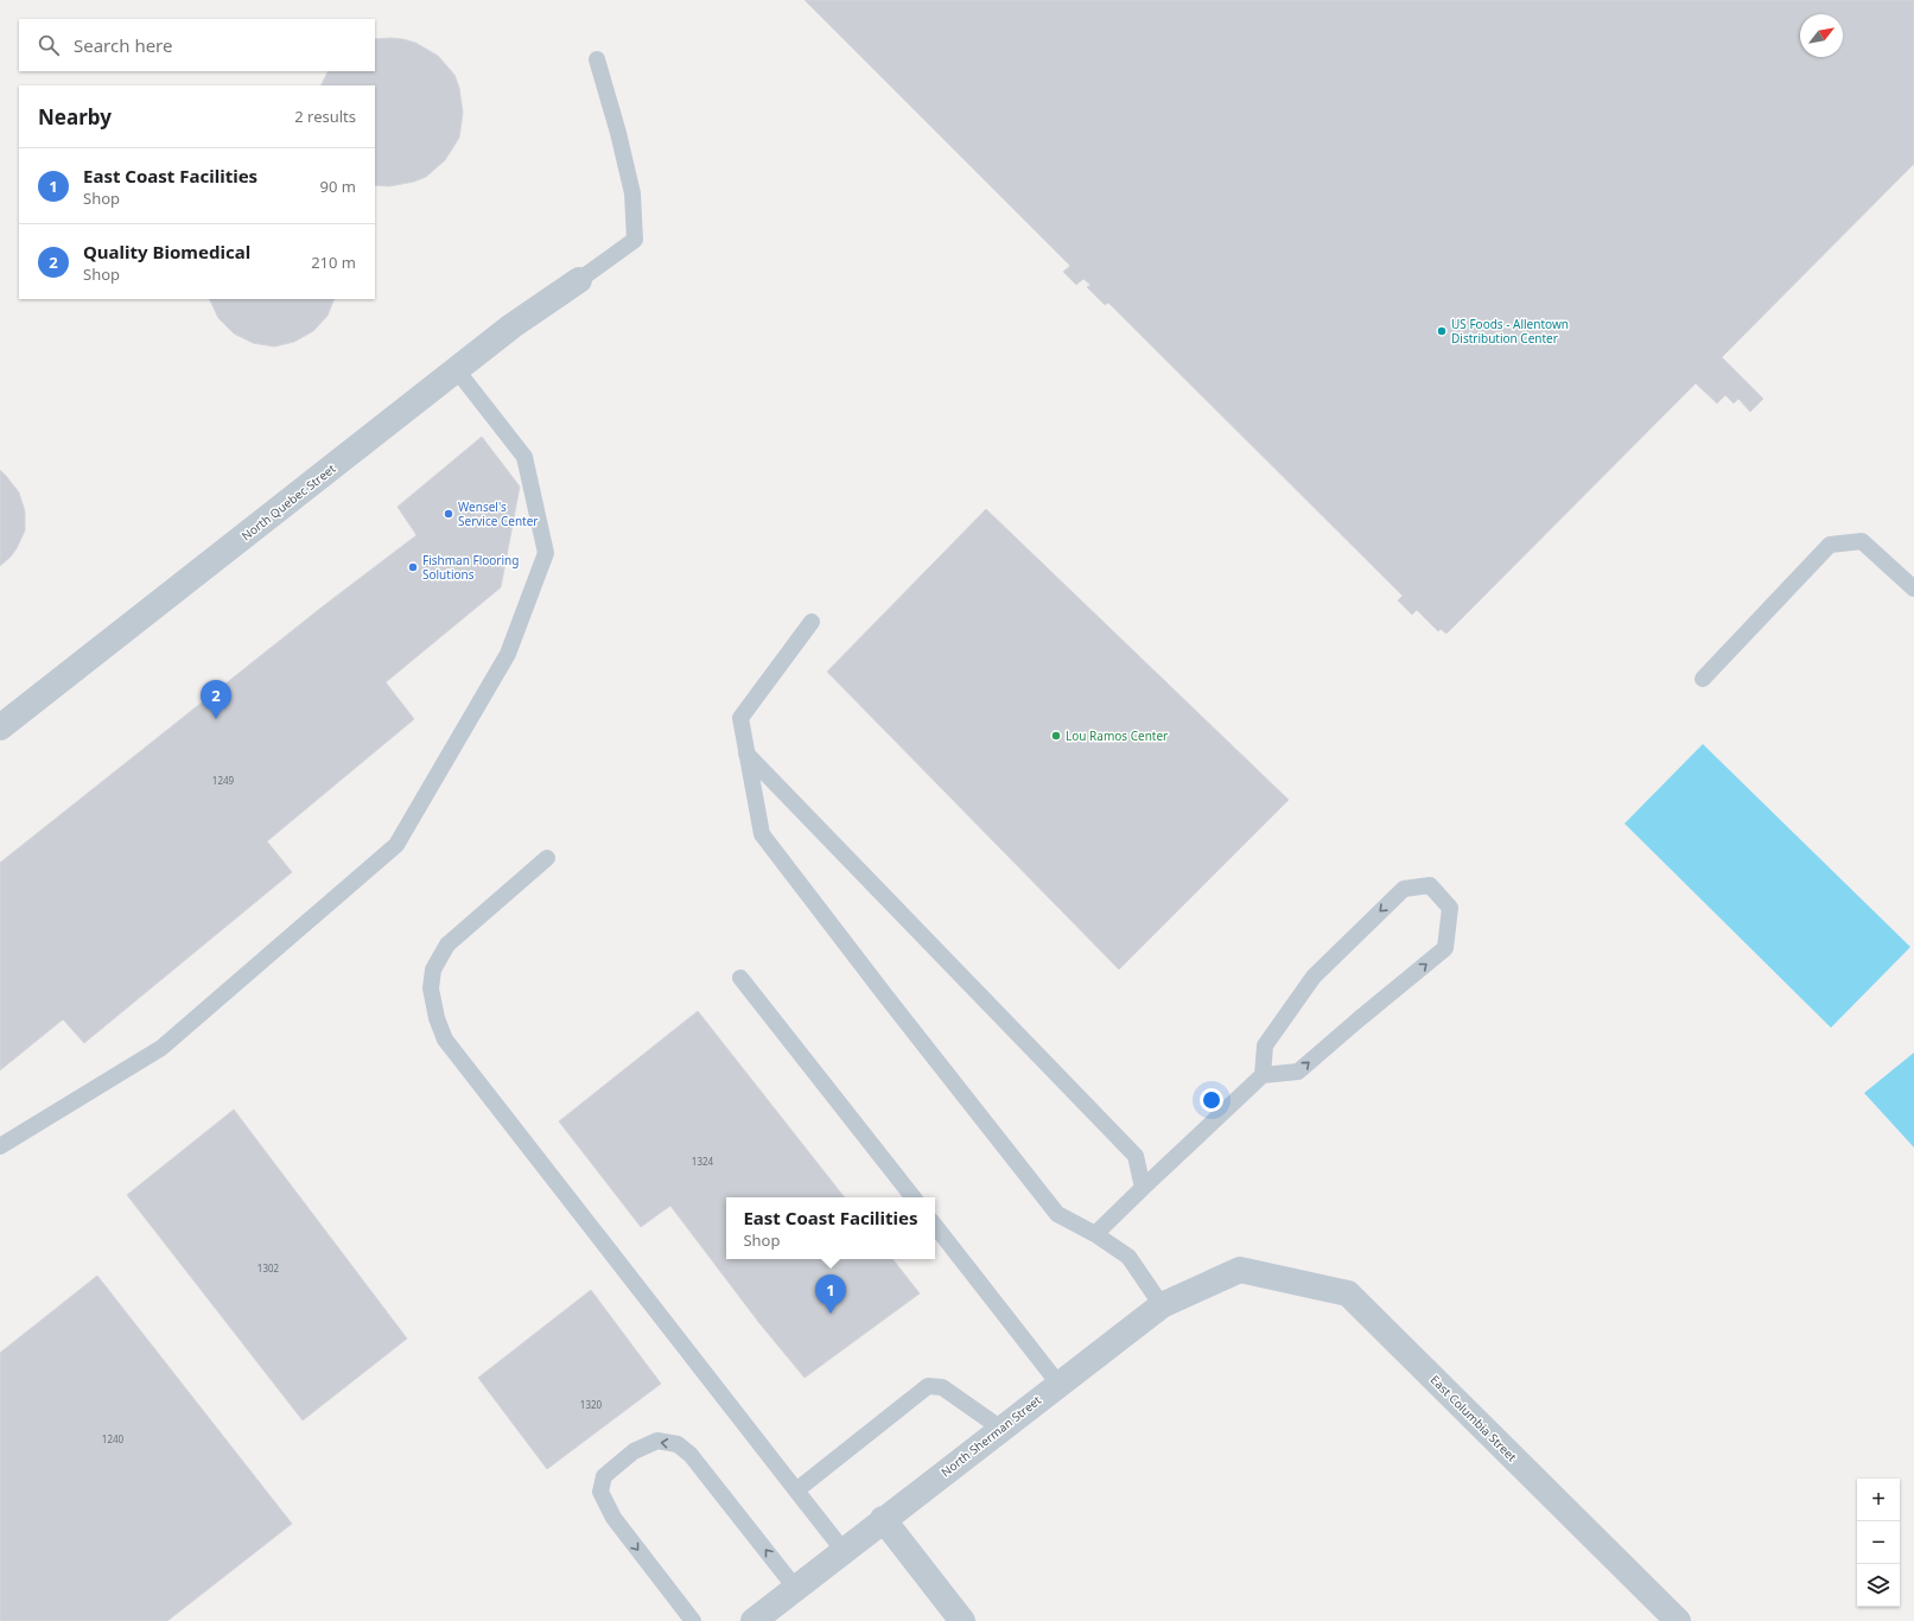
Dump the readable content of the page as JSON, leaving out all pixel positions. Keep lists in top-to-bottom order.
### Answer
{
  "streets": {
    "street": ["North Quebec Street", "East Columbia Street", "North Sherman Street"]
  },
  "crossings": [
    ["East Columbia Street", "North Sherman Street"]
  ],
  "places": [
    "US Foods - Allentown Distribution Center",
    "Wensel's Service Center",
    "Fishman Flooring Solutions",
    "Lou Ramos Center"
  ],
  "house_numbers": [
    "1249",
    "1324",
    "1302",
    "1320",
    "1240"
  ],
  "north": "top right",
  "page": {
    "search": "Search here",
    "heading": ["Nearby", "2 results"],
    "list": [
      {
        "mark": "1",
        "name": "East Coast Facilities",
        "note": "Shop",
        "value": "90 m"
      },
      {
        "mark": "2",
        "name": "Quality Biomedical",
        "note": "Shop",
        "value": "210 m"
      }
    ],
    "pins": ["2", "1"],
    "popup": ["East Coast Facilities", "Shop"],
    "map_buttons": ["+", "−"]
  }
}
